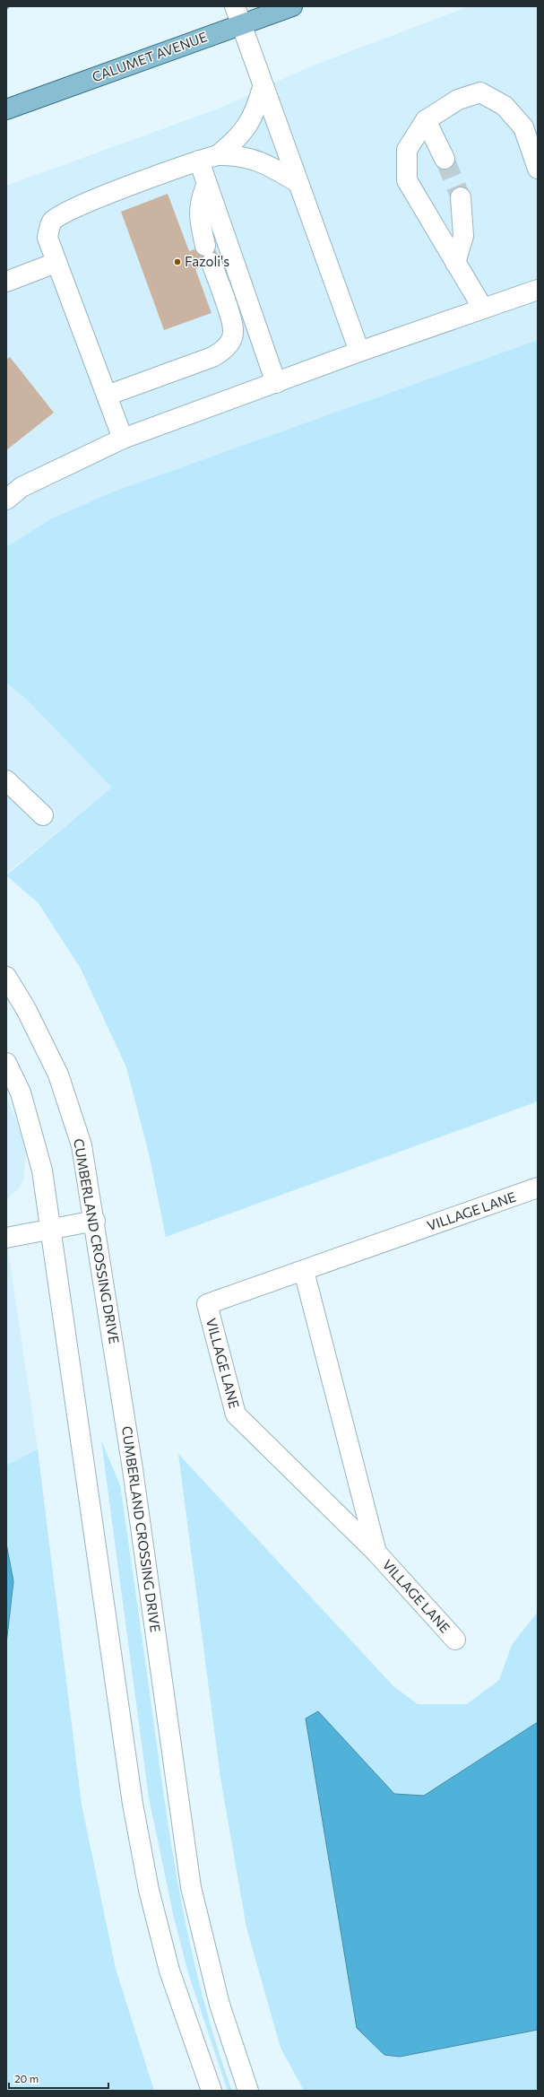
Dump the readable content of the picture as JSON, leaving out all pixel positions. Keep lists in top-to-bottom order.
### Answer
{
  "streets": {
    "main road": ["CALUMET AVENUE"],
    "street": ["VILLAGE LANE", "CUMBERLAND CROSSING DRIVE"]
  },
  "places": ["Fazoli's"],
  "scale_bar": "20 m"
}
